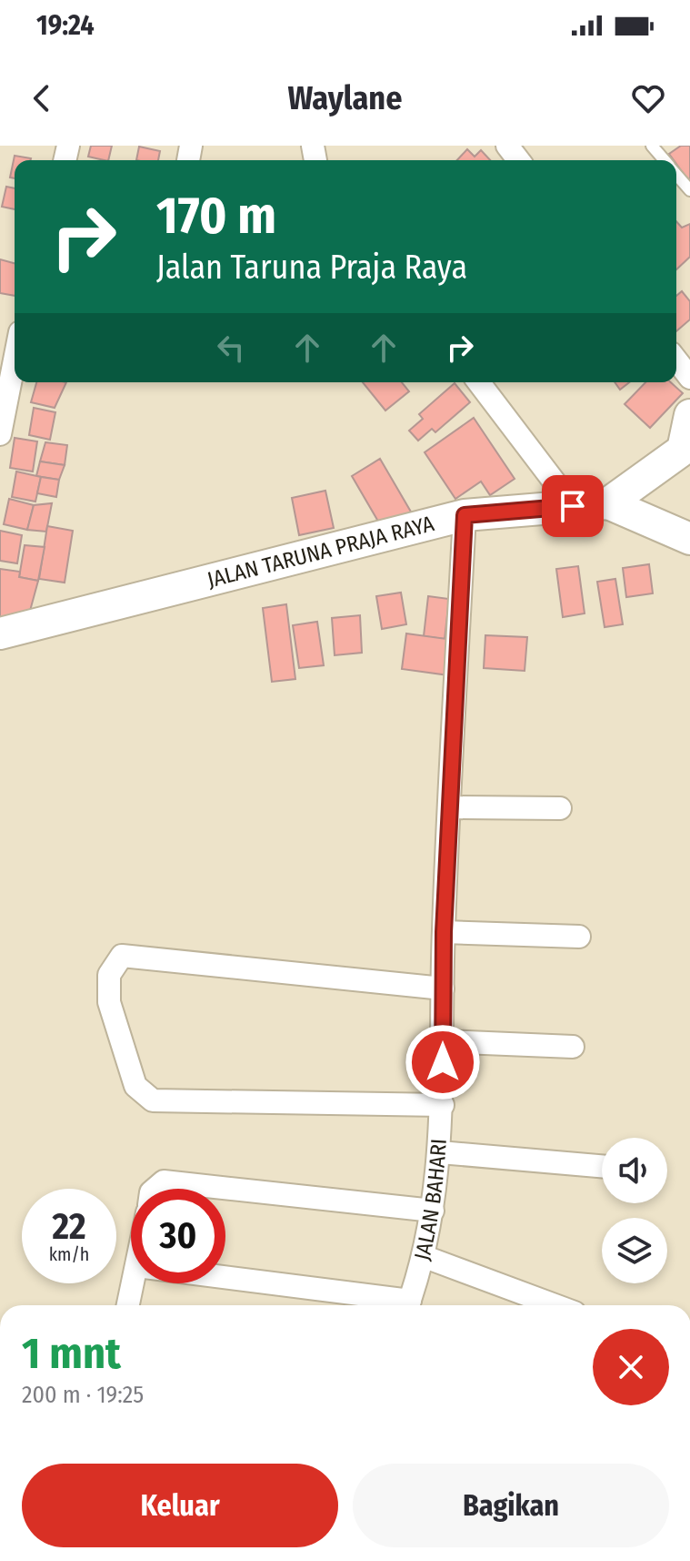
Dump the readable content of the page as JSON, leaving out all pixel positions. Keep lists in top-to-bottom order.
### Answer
{
  "streets": {
    "street": ["JALAN TARUNA PRAJA RAYA", "JALAN BAHARI"]
  },
  "crossings": [
    ["JALAN TARUNA PRAJA RAYA", "JALAN BAHARI"]
  ],
  "page": {
    "status": "19:24",
    "header": "Waylane",
    "turn": ["170 m", "Jalan Taruna Praja Raya"],
    "speed": "22 km/h",
    "limit": "30",
    "heading": ["1 mnt", "200 m · 19:25"],
    "buttons": ["Keluar", "Bagikan"]
  }
}
